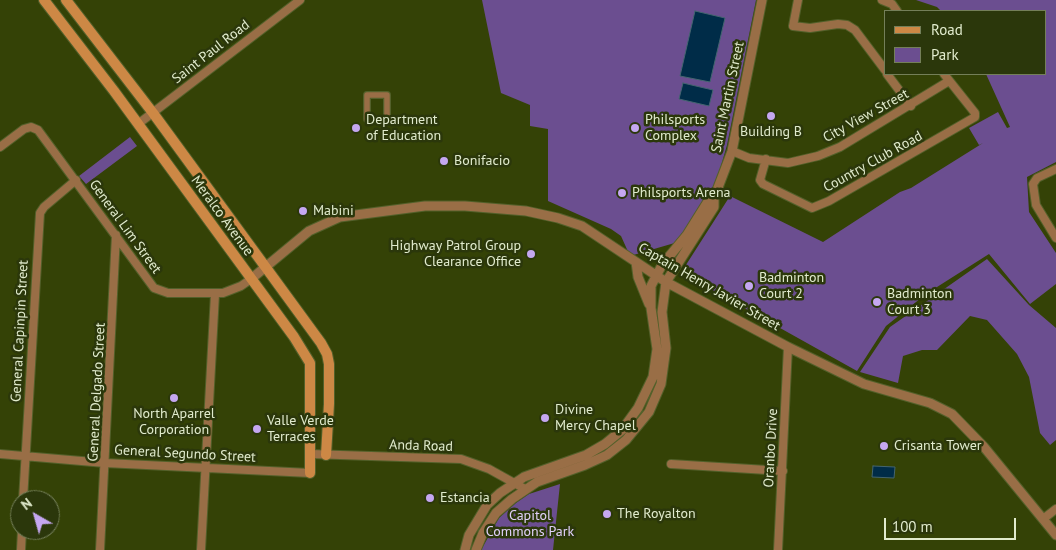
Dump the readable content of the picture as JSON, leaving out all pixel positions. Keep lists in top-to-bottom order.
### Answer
{
  "streets": {
    "main road": ["Meralco Avenue"],
    "street": [
      "Saint Paul Road",
      "Saint Martin Street",
      "City View Street",
      "Country Club Road",
      "General Lim Street",
      "Captain Henry Javier Street",
      "General Capinpin Street",
      "General Delgado Street",
      "Anda Road",
      "Oranbo Drive",
      "General Segundo Street"
    ]
  },
  "crossings": [
    ["Saint Paul Road", "Meralco Avenue"],
    ["Saint Martin Street", "City View Street"],
    ["Saint Martin Street", "Captain Henry Javier Street"],
    ["City View Street", "Country Club Road"],
    ["Meralco Avenue", "General Lim Street"],
    ["Meralco Avenue", "Captain Henry Javier Street"],
    ["Meralco Avenue", "Anda Road"],
    ["Meralco Avenue", "General Segundo Street"],
    ["General Lim Street", "Captain Henry Javier Street"],
    ["General Lim Street", "General Capinpin Street"],
    ["General Lim Street", "General Delgado Street"],
    ["Captain Henry Javier Street", "Oranbo Drive"],
    ["General Capinpin Street", "General Segundo Street"],
    ["General Delgado Street", "General Segundo Street"]
  ],
  "parks": ["Capitol Commons Park"],
  "places": [
    "Building B",
    "Department of Education",
    "Philsports Complex",
    "Bonifacio",
    "Philsports Arena",
    "Mabini",
    "Highway Patrol Group Clearance Office",
    "Badminton Court 2",
    "Badminton Court 3",
    "North Aparrel Corporation",
    "Divine Mercy Chapel",
    "Valle Verde Terraces",
    "Crisanta Tower",
    "Estancia",
    "The Royalton"
  ],
  "legend": ["Road", "Park"],
  "scale_bar": "100 m",
  "north": "top left"
}
